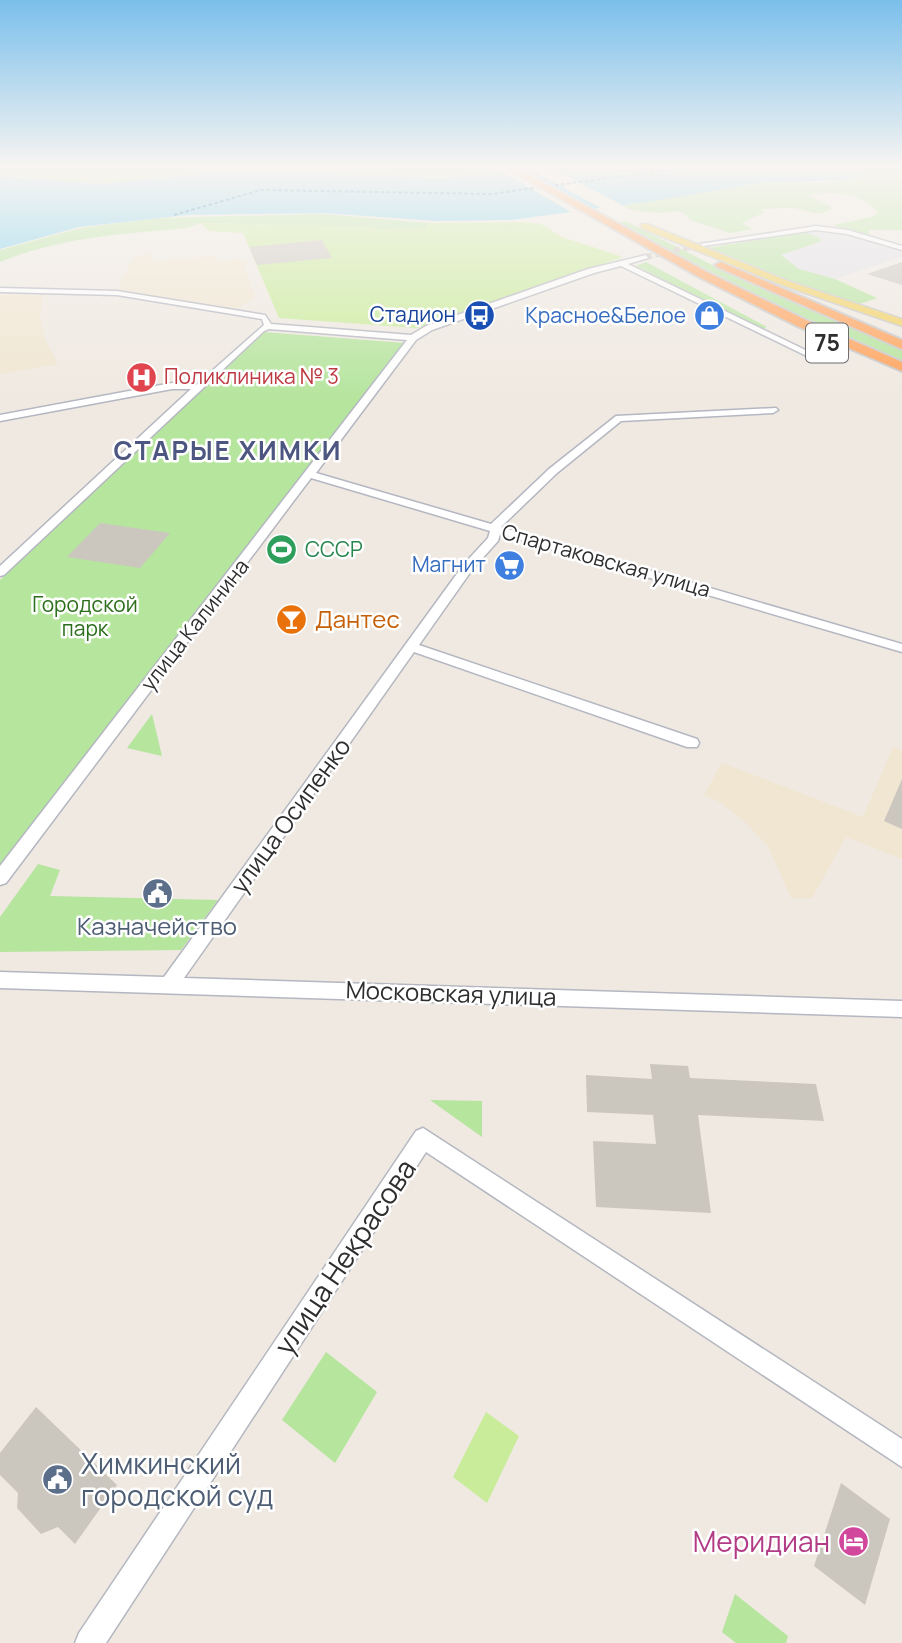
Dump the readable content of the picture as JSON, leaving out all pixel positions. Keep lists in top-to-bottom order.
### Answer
{
  "streets": {
    "highway": ["75"],
    "street": [
      "Спартаковская улица",
      "улица Калинина",
      "улица Осипенко",
      "Московская улица",
      "улица Некрасова"
    ]
  },
  "crossings": [
    ["Спартаковская улица", "улица Калинина"],
    ["Спартаковская улица", "улица Осипенко"],
    ["улица Осипенко", "Московская улица"]
  ],
  "districts": ["СТАРЫЕ ХИМКИ"],
  "parks": ["Городской парк"],
  "places": {
    "bus stop": ["Стадион"],
    "shop": ["Красное&Белое"],
    "hospital": ["Поликлиника № 3"],
    "sports": ["СССР"],
    "supermarket": ["Магнит"],
    "bar": ["Дантес"],
    "public building": ["Казначейство", "Химкинский городской суд"],
    "hotel": ["Меридиан"]
  }
}
